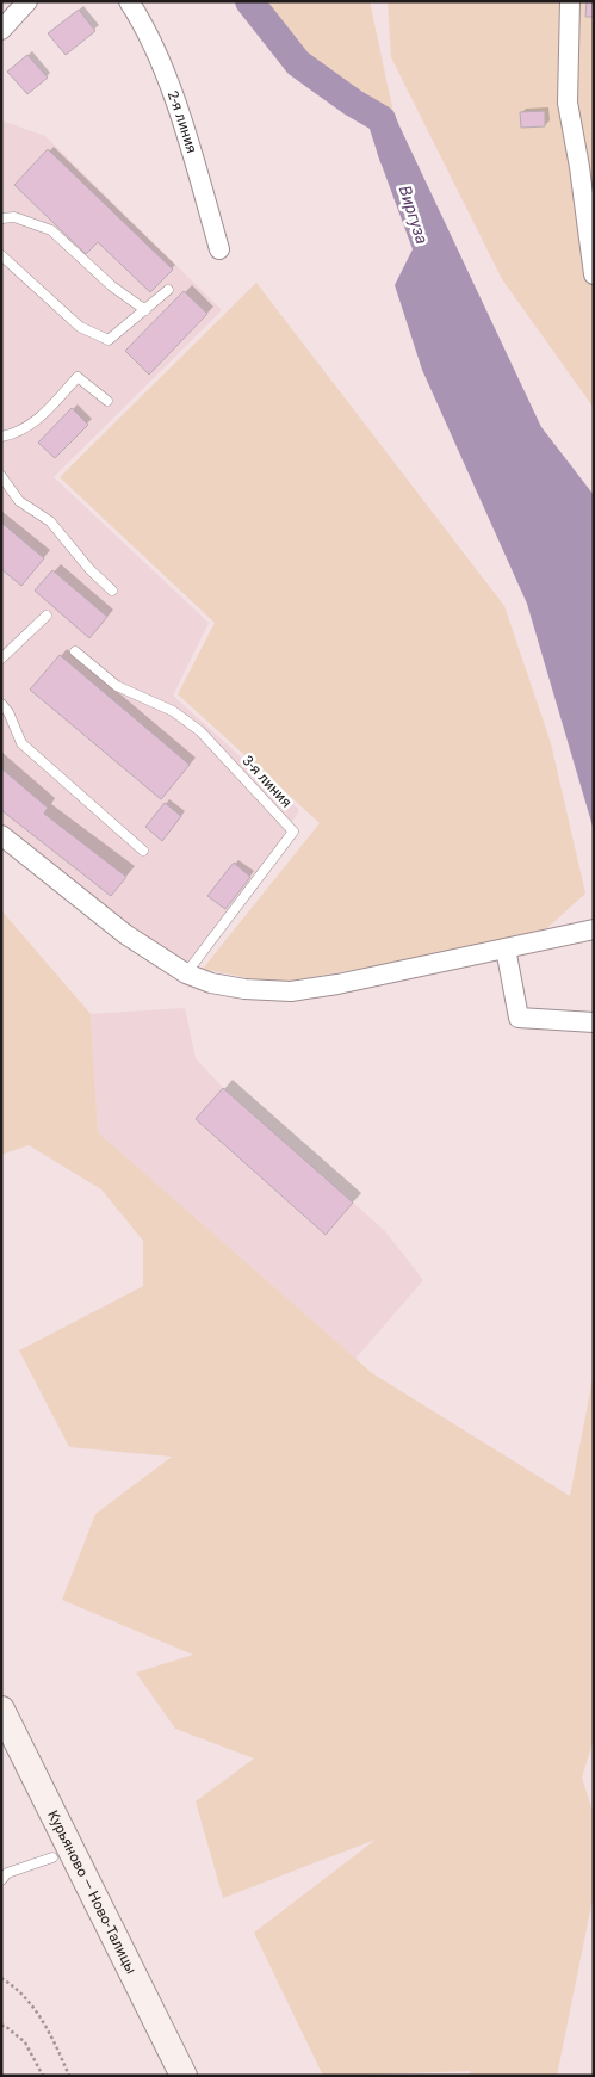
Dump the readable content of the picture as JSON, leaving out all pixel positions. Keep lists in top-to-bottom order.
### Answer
{
  "streets": {
    "main road": ["Курьяново — Ново-Талицы"],
    "street": ["2-я линия"],
    "lane": ["3-я линия"]
  },
  "water": ["Виргуза"]
}
